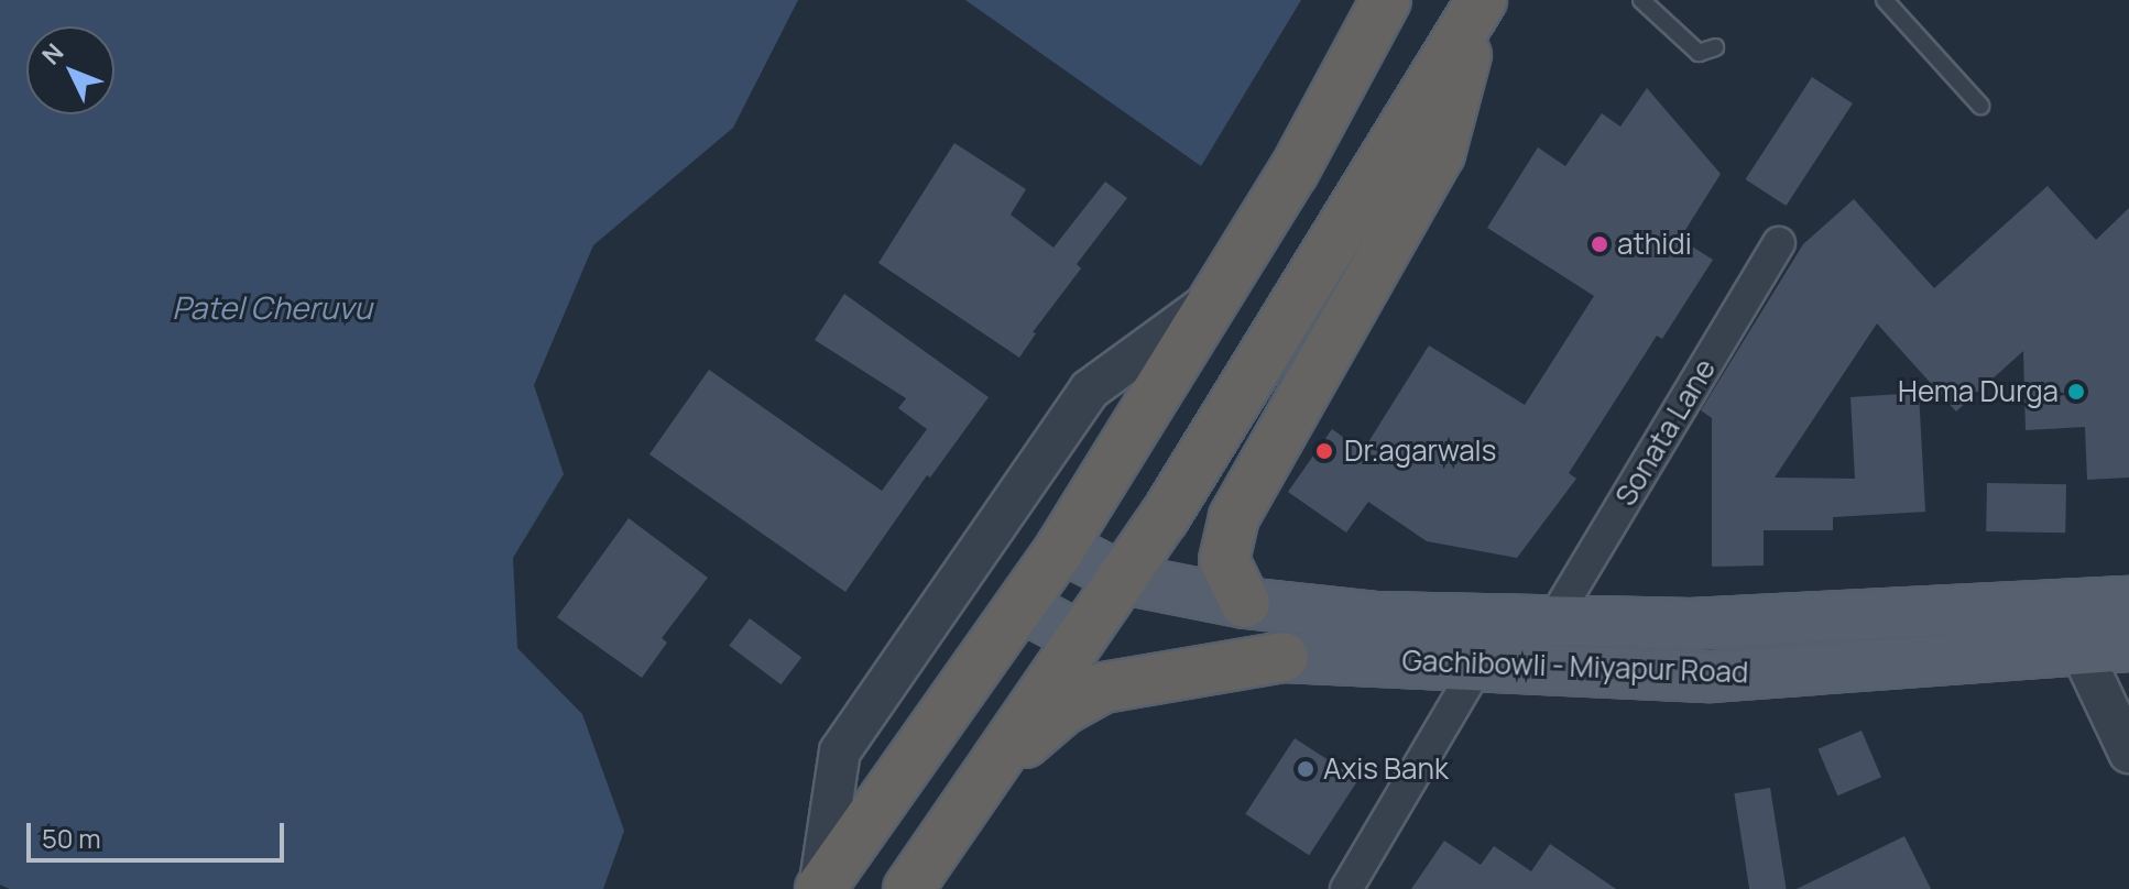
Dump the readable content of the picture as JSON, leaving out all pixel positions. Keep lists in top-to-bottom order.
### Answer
{
  "streets": {
    "main road": ["Gachibowli - Miyapur Road"],
    "street": ["Sonata Lane"]
  },
  "water": ["Patel Cheruvu"],
  "places": [
    "athidi",
    "Hema Durga",
    "Dr.agarwals",
    "Axis Bank"
  ],
  "scale_bar": "50 m",
  "north": "top left"
}
